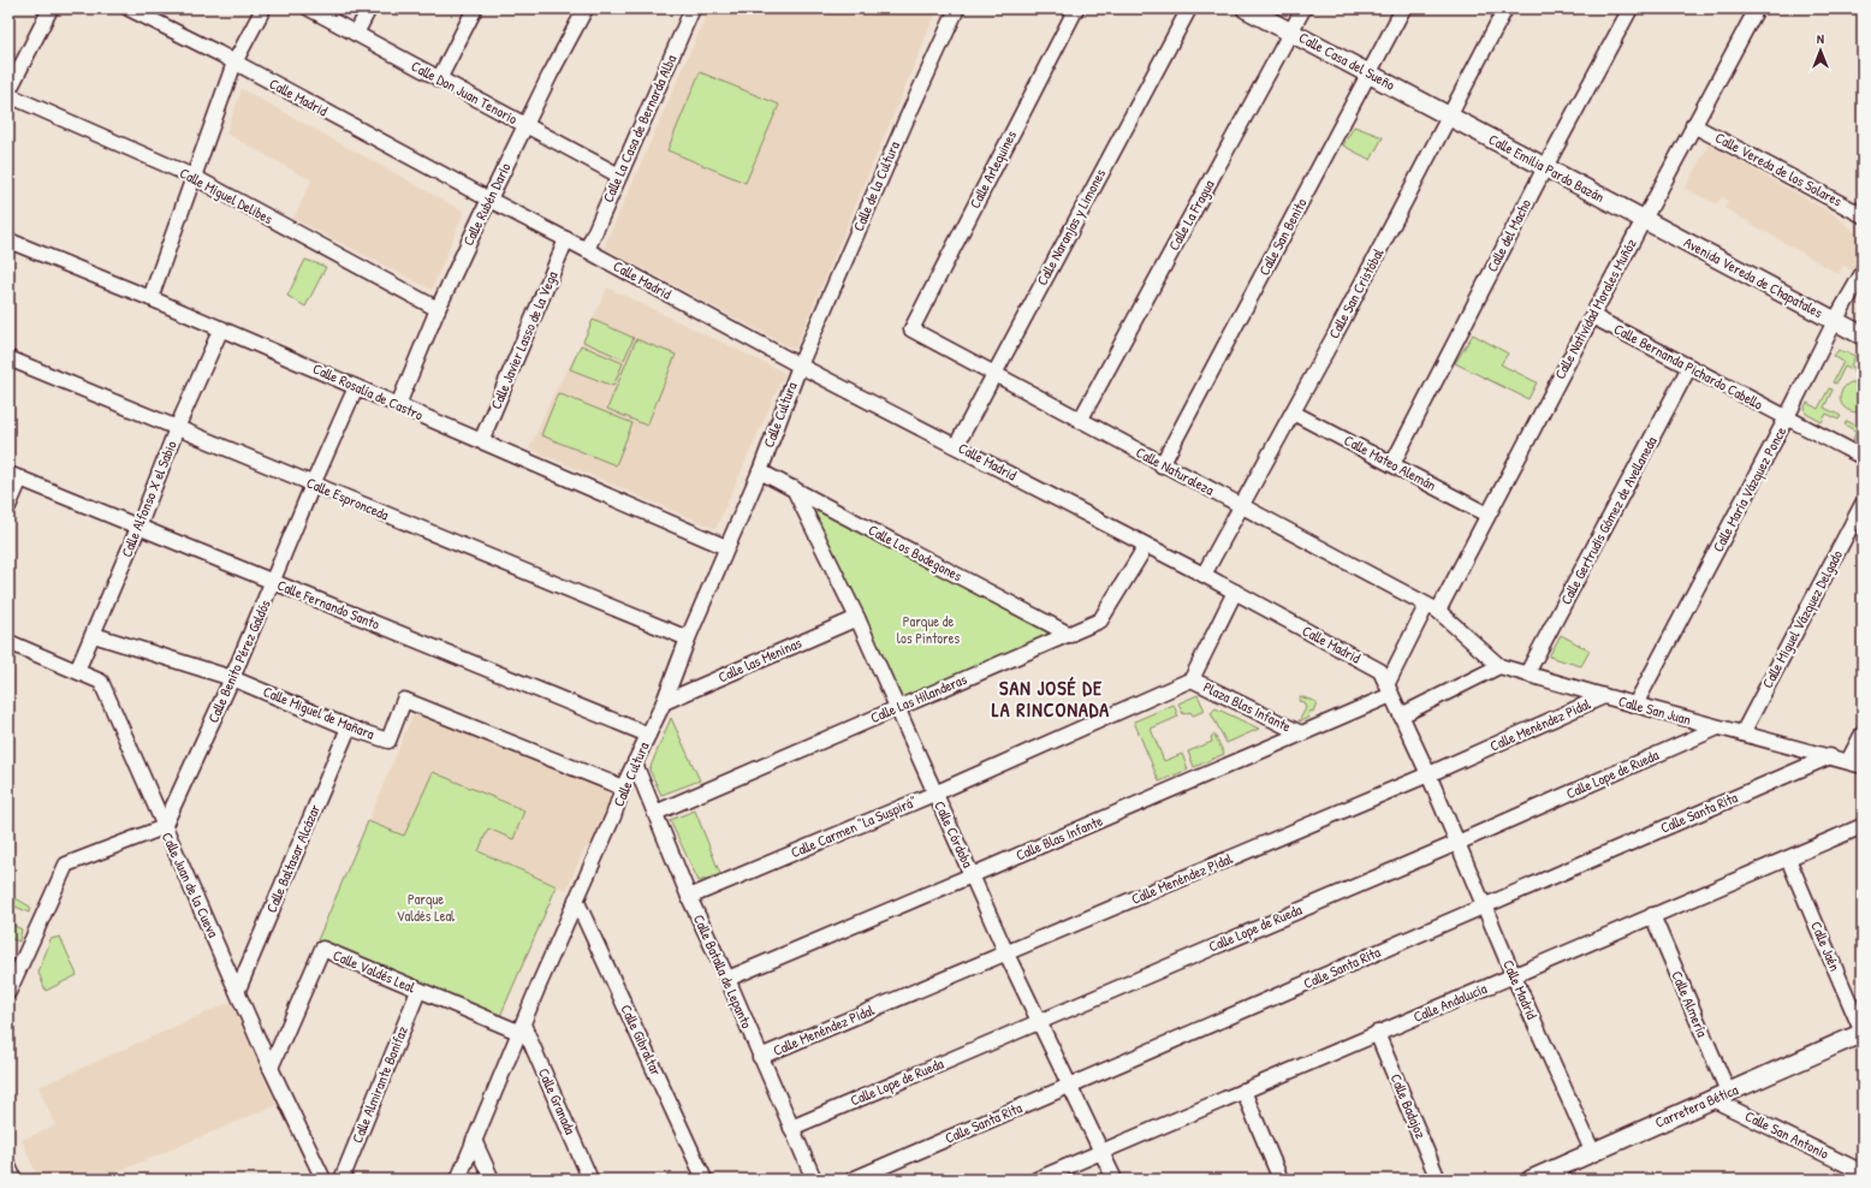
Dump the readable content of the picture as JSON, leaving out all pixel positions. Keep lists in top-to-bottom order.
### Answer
{
  "streets": {
    "street": [
      "Calle Casa del Sueño",
      "Calle Don Juan Tenorio",
      "Calle Madrid",
      "Calle La Casa de Bernarda Alba",
      "Calle Emilia Pardo Bazán",
      "Calle Arlequines",
      "Calle Vereda de los Solares",
      "Calle de la Cultura",
      "Calle Miguel Delibes",
      "Calle Rubén Darío",
      "Calle La Fragua",
      "Calle Naranjas y Limones",
      "Calle del Macho",
      "Calle San Benito",
      "Avenida Vereda de Chapatales",
      "Calle San Cristóbal",
      "Calle Natividad Morales Muñóz",
      "Calle Javier Lasso de la Vega",
      "Calle Bernanda Pichardo Cabello",
      "Calle Rosalía de Castro",
      "Calle Cultura",
      "Calle Mateo Alemán",
      "Calle Naturaleza",
      "Calle María Vázquez Ponce",
      "Calle Alfonso X el Sabio",
      "Calle Espronceda",
      "Calle Gertrudis Gómez de Avellaneda",
      "Calle Los Bodegones",
      "Calle Fernando Santo",
      "Calle Miguel Vázquez Delgado",
      "Calle las Meninas",
      "Calle Benito Pérez Galdós",
      "Calle Las Hilanderas",
      "Plaza Blas Infante",
      "Calle San Juan",
      "Calle Miguel de Mañara",
      "Calle Menéndez Pidal",
      "Calle Lope de Rueda",
      "Calle Santa Rita",
      "Calle Carmen \"La Suspirá\"",
      "Calle Córdoba",
      "Calle Blas Infante",
      "Calle Baltasar Alcázar",
      "Calle Juan de la Cueva",
      "Calle Jaén",
      "Calle Valdés Leal",
      "Calle Batalla de Lepanto",
      "Calle Andalucía",
      "Calle Almería",
      "Calle Gibraltar",
      "Calle Almirante Bonifaz",
      "Calle Granada",
      "Calle Badajoz",
      "Carretera Bética",
      "Calle San Antonio"
    ]
  },
  "crossings": [
    ["Calle Casa del Sueño", "Calle Emilia Pardo Bazán"],
    ["Calle Casa del Sueño", "Calle La Fragua"],
    ["Calle Casa del Sueño", "Calle San Benito"],
    ["Calle Casa del Sueño", "Calle San Cristóbal"],
    ["Calle Don Juan Tenorio", "Calle La Casa de Bernarda Alba"],
    ["Calle Don Juan Tenorio", "Calle Rubén Darío"],
    ["Calle Madrid", "Calle La Casa de Bernarda Alba"],
    ["Calle Madrid", "Calle de la Cultura"],
    ["Calle Madrid", "Calle Rubén Darío"],
    ["Calle Madrid", "Calle Naranjas y Limones"],
    ["Calle Madrid", "Calle San Cristóbal"],
    ["Calle Madrid", "Calle Natividad Morales Muñóz"],
    ["Calle Madrid", "Calle Javier Lasso de la Vega"],
    ["Calle Madrid", "Calle Cultura"],
    ["Calle Madrid", "Calle Las Hilanderas"],
    ["Calle Madrid", "Calle Menéndez Pidal"],
    ["Calle Madrid", "Calle Lope de Rueda"],
    ["Calle Madrid", "Calle Santa Rita"],
    ["Calle Madrid", "Calle Blas Infante"],
    ["Calle Madrid", "Calle Andalucía"],
    ["Calle Madrid", "Carretera Bética"],
    ["Calle Emilia Pardo Bazán", "Calle del Macho"],
    ["Calle Emilia Pardo Bazán", "Avenida Vereda de Chapatales"],
    ["Calle Emilia Pardo Bazán", "Calle San Cristóbal"],
    ["Calle Emilia Pardo Bazán", "Calle Natividad Morales Muñóz"],
    ["Calle Arlequines", "Calle Naturaleza"],
    ["Calle Vereda de los Solares", "Calle Natividad Morales Muñóz"],
    ["Calle de la Cultura", "Calle Cultura"],
    ["Calle Miguel Delibes", "Calle Rubén Darío"],
    ["Calle Rubén Darío", "Calle Rosalía de Castro"],
    ["Calle La Fragua", "Calle Naturaleza"],
    ["Calle Naranjas y Limones", "Calle Naturaleza"],
    ["Calle del Macho", "Calle Mateo Alemán"],
    ["Calle San Benito", "Calle Naturaleza"],
    ["Avenida Vereda de Chapatales", "Calle Natividad Morales Muñóz"],
    ["Avenida Vereda de Chapatales", "Calle María Vázquez Ponce"],
    ["Calle San Cristóbal", "Calle Mateo Alemán"],
    ["Calle San Cristóbal", "Calle Naturaleza"],
    ["Calle Natividad Morales Muñóz", "Calle Bernanda Pichardo Cabello"],
    ["Calle Natividad Morales Muñóz", "Calle Mateo Alemán"],
    ["Calle Natividad Morales Muñóz", "Calle Naturaleza"],
    ["Calle Natividad Morales Muñóz", "Calle San Juan"],
    ["Calle Natividad Morales Muñóz", "Calle Blas Infante"],
    ["Calle Javier Lasso de la Vega", "Calle Rosalía de Castro"],
    ["Calle Bernanda Pichardo Cabello", "Calle María Vázquez Ponce"],
    ["Calle Bernanda Pichardo Cabello", "Calle Gertrudis Gómez de Avellaneda"],
    ["Calle Rosalía de Castro", "Calle Cultura"],
    ["Calle Rosalía de Castro", "Calle Alfonso X el Sabio"],
    ["Calle Rosalía de Castro", "Calle Benito Pérez Galdós"],
    ["Calle Cultura", "Calle Espronceda"],
    ["Calle Cultura", "Calle Los Bodegones"],
    ["Calle Cultura", "Calle Fernando Santo"],
    ["Calle Cultura", "Calle las Meninas"],
    ["Calle Cultura", "Calle Miguel de Mañara"],
    ["Calle Cultura", "Calle Valdés Leal"],
    ["Calle Cultura", "Calle Batalla de Lepanto"],
    ["Calle Cultura", "Calle Gibraltar"],
    ["Calle Cultura", "Calle Granada"],
    ["Calle Naturaleza", "Calle San Juan"],
    ["Calle María Vázquez Ponce", "Calle San Juan"],
    ["Calle Alfonso X el Sabio", "Calle Espronceda"],
    ["Calle Alfonso X el Sabio", "Calle Fernando Santo"],
    ["Calle Alfonso X el Sabio", "Calle Miguel de Mañara"],
    ["Calle Alfonso X el Sabio", "Calle Juan de la Cueva"],
    ["Calle Espronceda", "Calle Benito Pérez Galdós"],
    ["Calle Gertrudis Gómez de Avellaneda", "Calle San Juan"],
    ["Calle Los Bodegones", "Calle Las Hilanderas"],
    ["Calle Los Bodegones", "Calle Córdoba"],
    ["Calle Fernando Santo", "Calle Benito Pérez Galdós"],
    ["Calle Miguel Vázquez Delgado", "Calle San Juan"],
    ["Calle las Meninas", "Calle Córdoba"],
    ["Calle Benito Pérez Galdós", "Calle Miguel de Mañara"],
    ["Calle Benito Pérez Galdós", "Calle Juan de la Cueva"],
    ["Calle Las Hilanderas", "Calle Córdoba"],
    ["Calle Las Hilanderas", "Calle Batalla de Lepanto"],
    ["Plaza Blas Infante", "Calle Carmen \"La Suspirá\""],
    ["Plaza Blas Infante", "Calle Blas Infante"],
    ["Calle San Juan", "Calle Menéndez Pidal"],
    ["Calle San Juan", "Calle Lope de Rueda"],
    ["Calle San Juan", "Calle Santa Rita"],
    ["Calle Miguel de Mañara", "Calle Baltasar Alcázar"],
    ["Calle Menéndez Pidal", "Calle Córdoba"],
    ["Calle Menéndez Pidal", "Calle Batalla de Lepanto"],
    ["Calle Lope de Rueda", "Calle Córdoba"],
    ["Calle Lope de Rueda", "Calle Batalla de Lepanto"],
    ["Calle Santa Rita", "Calle Córdoba"],
    ["Calle Carmen \"La Suspirá\"", "Calle Córdoba"],
    ["Calle Carmen \"La Suspirá\"", "Calle Batalla de Lepanto"],
    ["Calle Córdoba", "Calle Blas Infante"],
    ["Calle Córdoba", "Calle Andalucía"],
    ["Calle Blas Infante", "Calle Batalla de Lepanto"],
    ["Calle Baltasar Alcázar", "Calle Juan de la Cueva"],
    ["Calle Juan de la Cueva", "Calle Valdés Leal"],
    ["Calle Jaén", "Calle Andalucía"],
    ["Calle Jaén", "Carretera Bética"],
    ["Calle Valdés Leal", "Calle Almirante Bonifaz"],
    ["Calle Valdés Leal", "Calle Granada"],
    ["Calle Andalucía", "Calle Almería"],
    ["Calle Andalucía", "Calle Badajoz"],
    ["Calle Almería", "Carretera Bética"],
    ["Calle Almería", "Calle San Antonio"],
    ["Carretera Bética", "Calle San Antonio"]
  ],
  "districts": ["SAN JOSÉ DE LA RINCONADA"],
  "parks": ["Parque de los Pintores", "Parque Valdés Leal"],
  "north": "top"
}
